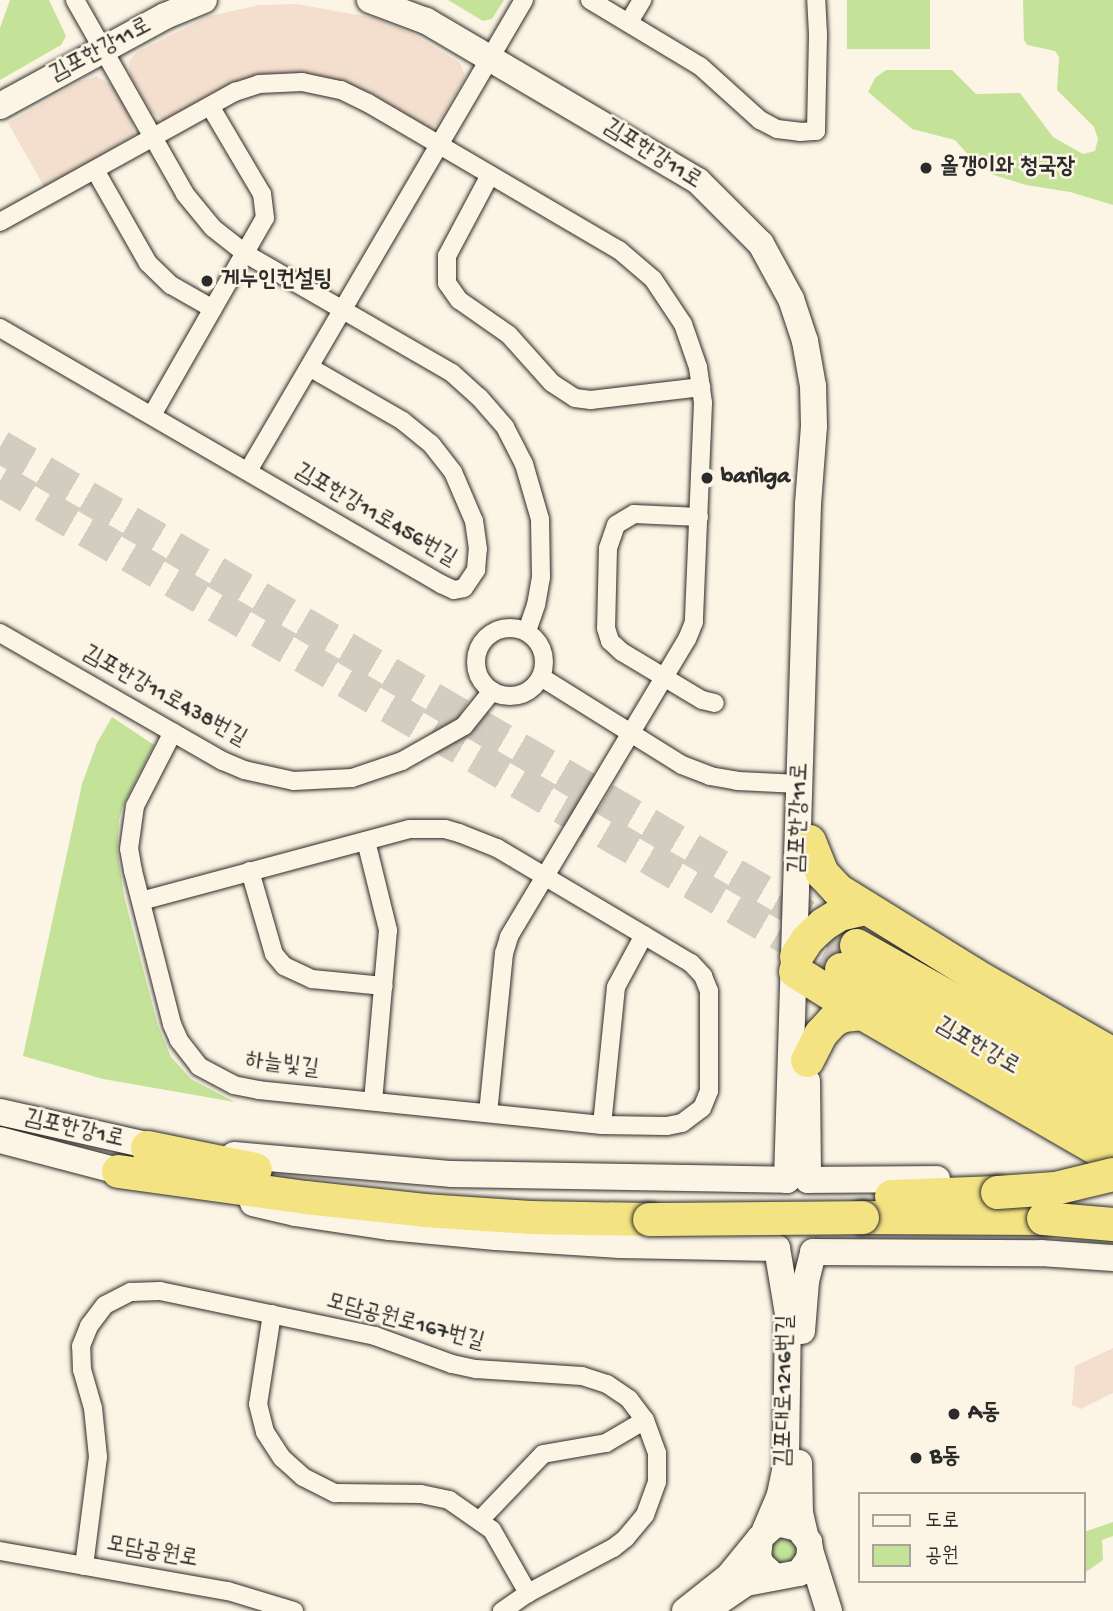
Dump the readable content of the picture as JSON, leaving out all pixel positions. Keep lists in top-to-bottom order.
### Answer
{
  "streets": {
    "highway": ["김포한강로"],
    "main road": ["김포한강11로", "김포한강1로", "김포대로1216번길"],
    "street": [
      "김포한강11로456번길",
      "김포한강11로438번길",
      "하늘빛길",
      "모담공원로167번길",
      "모담공원로"
    ]
  },
  "crossings": [
    ["김포한강11로", "김포한강1로"],
    ["김포한강11로", "김포대로1216번길"],
    ["김포한강11로438번길", "하늘빛길"],
    ["김포한강1로", "김포대로1216번길"],
    ["모담공원로167번길", "모담공원로"]
  ],
  "places": [
    "올갱이와 청국장",
    "게누인컨설팅",
    "barilga",
    "A동",
    "B동"
  ],
  "legend": ["도로", "공원"]
}
